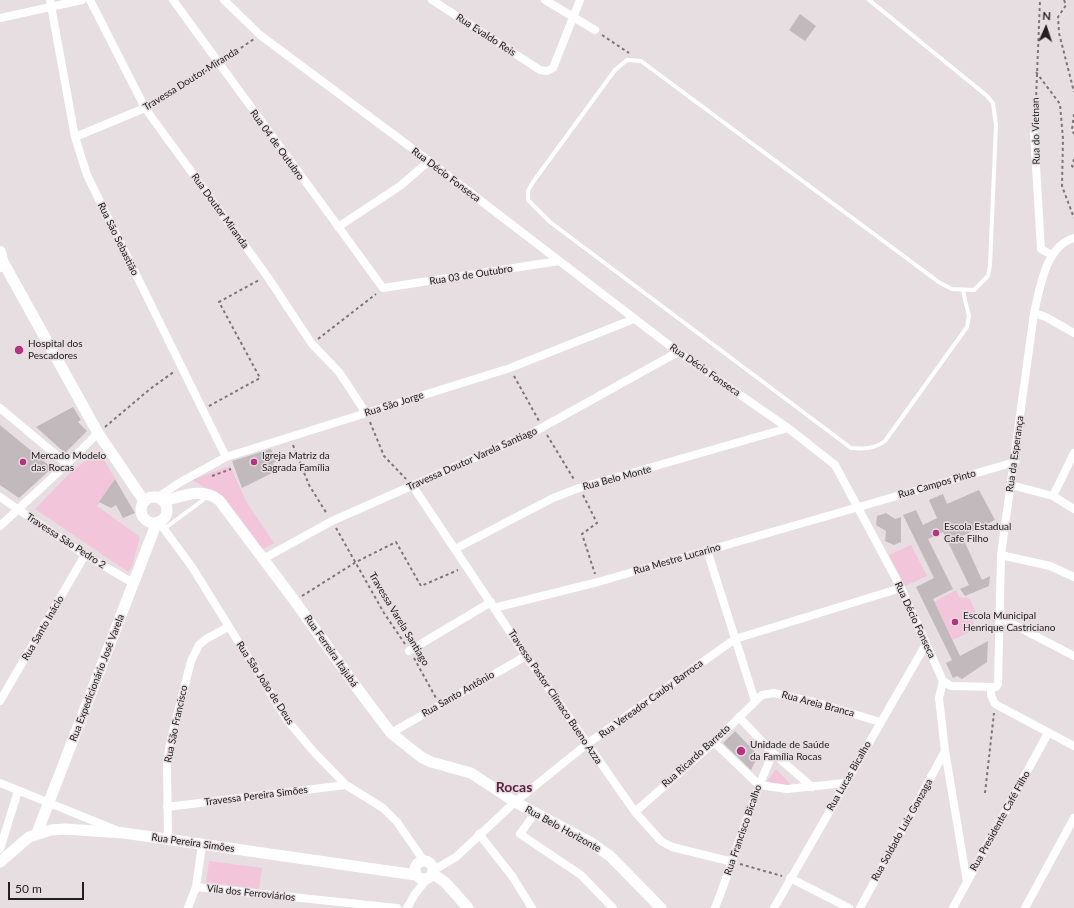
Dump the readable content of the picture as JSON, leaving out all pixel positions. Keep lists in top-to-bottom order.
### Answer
{
  "streets": {
    "street": [
      "Rua Evaldo Reis",
      "Travessa Doutor Miranda",
      "Rua do Vietnan",
      "Rua 04 de Outubro",
      "Rua Décio Fonseca",
      "Rua Doutor Miranda",
      "Rua São Sebastião",
      "Rua 03 de Outubro",
      "Rua São Jorge",
      "Rua da Esperança",
      "Travessa Doutor Varela Santiago",
      "Rua Belo Monte",
      "Rua Campos Pinto",
      "Travessa São Pedro 2",
      "Rua Mestre Lucarino",
      "Rua Santo Inácio",
      "Rua Ferreira Itajubá",
      "Rua Expedicionário José Varela",
      "Rua São João de Deus",
      "Rua Santo Antônio",
      "Travessa Pastor Clímaco Bueno Azza",
      "Rua Vereador Cauby Barroca",
      "Rua Areia Branca",
      "Rua São Francisco",
      "Rua Ricardo Barreto",
      "Rua Lucas Bicalho",
      "Travessa Pereira Simões",
      "Rua Presidente Café Filho",
      "Rua Belo Horizonte",
      "Rua Francisco Bicalho",
      "Rua Soldado Luiz Gonzaga",
      "Rua Pereira Simões",
      "Vila dos Ferroviários"
    ],
    "path": ["Travessa Varela Santiago"]
  },
  "crossings": [
    ["Travessa Doutor Miranda", "Rua 04 de Outubro"],
    ["Travessa Doutor Miranda", "Rua Décio Fonseca"],
    ["Travessa Doutor Miranda", "Rua Doutor Miranda"],
    ["Travessa Doutor Miranda", "Rua São Sebastião"],
    ["Rua do Vietnan", "Rua da Esperança"],
    ["Rua 04 de Outubro", "Rua 03 de Outubro"],
    ["Rua Décio Fonseca", "Rua 03 de Outubro"],
    ["Rua Décio Fonseca", "Rua São Jorge"],
    ["Rua Décio Fonseca", "Travessa Doutor Varela Santiago"],
    ["Rua Décio Fonseca", "Rua Belo Monte"],
    ["Rua Décio Fonseca", "Rua Campos Pinto"],
    ["Rua Décio Fonseca", "Rua Mestre Lucarino"],
    ["Rua Décio Fonseca", "Rua Vereador Cauby Barroca"],
    ["Rua Décio Fonseca", "Rua Lucas Bicalho"],
    ["Rua Doutor Miranda", "Rua São Jorge"],
    ["Rua São Sebastião", "Rua São Jorge"],
    ["Rua São Jorge", "Travessa Varela Santiago"],
    ["Rua São Jorge", "Rua Expedicionário José Varela"],
    ["Rua São Jorge", "Rua São João de Deus"],
    ["Rua da Esperança", "Rua Campos Pinto"],
    ["Travessa Doutor Varela Santiago", "Travessa Varela Santiago"],
    ["Travessa Doutor Varela Santiago", "Rua Ferreira Itajubá"],
    ["Travessa Doutor Varela Santiago", "Travessa Pastor Clímaco Bueno Azza"],
    ["Rua Belo Monte", "Travessa Pastor Clímaco Bueno Azza"],
    ["Rua Campos Pinto", "Rua Mestre Lucarino"],
    ["Travessa São Pedro 2", "Rua Santo Inácio"],
    ["Travessa São Pedro 2", "Rua Expedicionário José Varela"],
    ["Rua Mestre Lucarino", "Travessa Varela Santiago"],
    ["Rua Mestre Lucarino", "Travessa Pastor Clímaco Bueno Azza"],
    ["Travessa Varela Santiago", "Rua Santo Antônio"],
    ["Rua Ferreira Itajubá", "Rua Santo Antônio"],
    ["Rua Ferreira Itajubá", "Rua Vereador Cauby Barroca"],
    ["Rua Ferreira Itajubá", "Rua Belo Horizonte"],
    ["Rua Expedicionário José Varela", "Rua São João de Deus"],
    ["Rua Expedicionário José Varela", "Rua Pereira Simões"],
    ["Rua São João de Deus", "Rua Vereador Cauby Barroca"],
    ["Rua São João de Deus", "Rua São Francisco"],
    ["Rua São João de Deus", "Travessa Pereira Simões"],
    ["Rua São João de Deus", "Rua Pereira Simões"],
    ["Rua Santo Antônio", "Travessa Pastor Clímaco Bueno Azza"],
    ["Travessa Pastor Clímaco Bueno Azza", "Rua Vereador Cauby Barroca"],
    ["Travessa Pastor Clímaco Bueno Azza", "Rua Ricardo Barreto"],
    ["Travessa Pastor Clímaco Bueno Azza", "Rua Francisco Bicalho"],
    ["Rua Vereador Cauby Barroca", "Rua Belo Horizonte"],
    ["Rua Vereador Cauby Barroca", "Rua Pereira Simões"],
    ["Rua Areia Branca", "Rua Ricardo Barreto"],
    ["Rua Areia Branca", "Rua Lucas Bicalho"],
    ["Rua São Francisco", "Travessa Pereira Simões"],
    ["Rua São Francisco", "Rua Pereira Simões"],
    ["Rua Pereira Simões", "Vila dos Ferroviários"]
  ],
  "districts": ["Rocas"],
  "places": [
    "Hospital dos Pescadores",
    "Mercado Modelo das Rocas",
    "Igreja Matriz da Sagrada Família",
    "Escola Estadual Cafe Filho",
    "Escola Municipal Henrique Castriciano",
    "Unidade de Saúde da Família Rocas"
  ],
  "scale_bar": "50 m",
  "north": "top"
}
